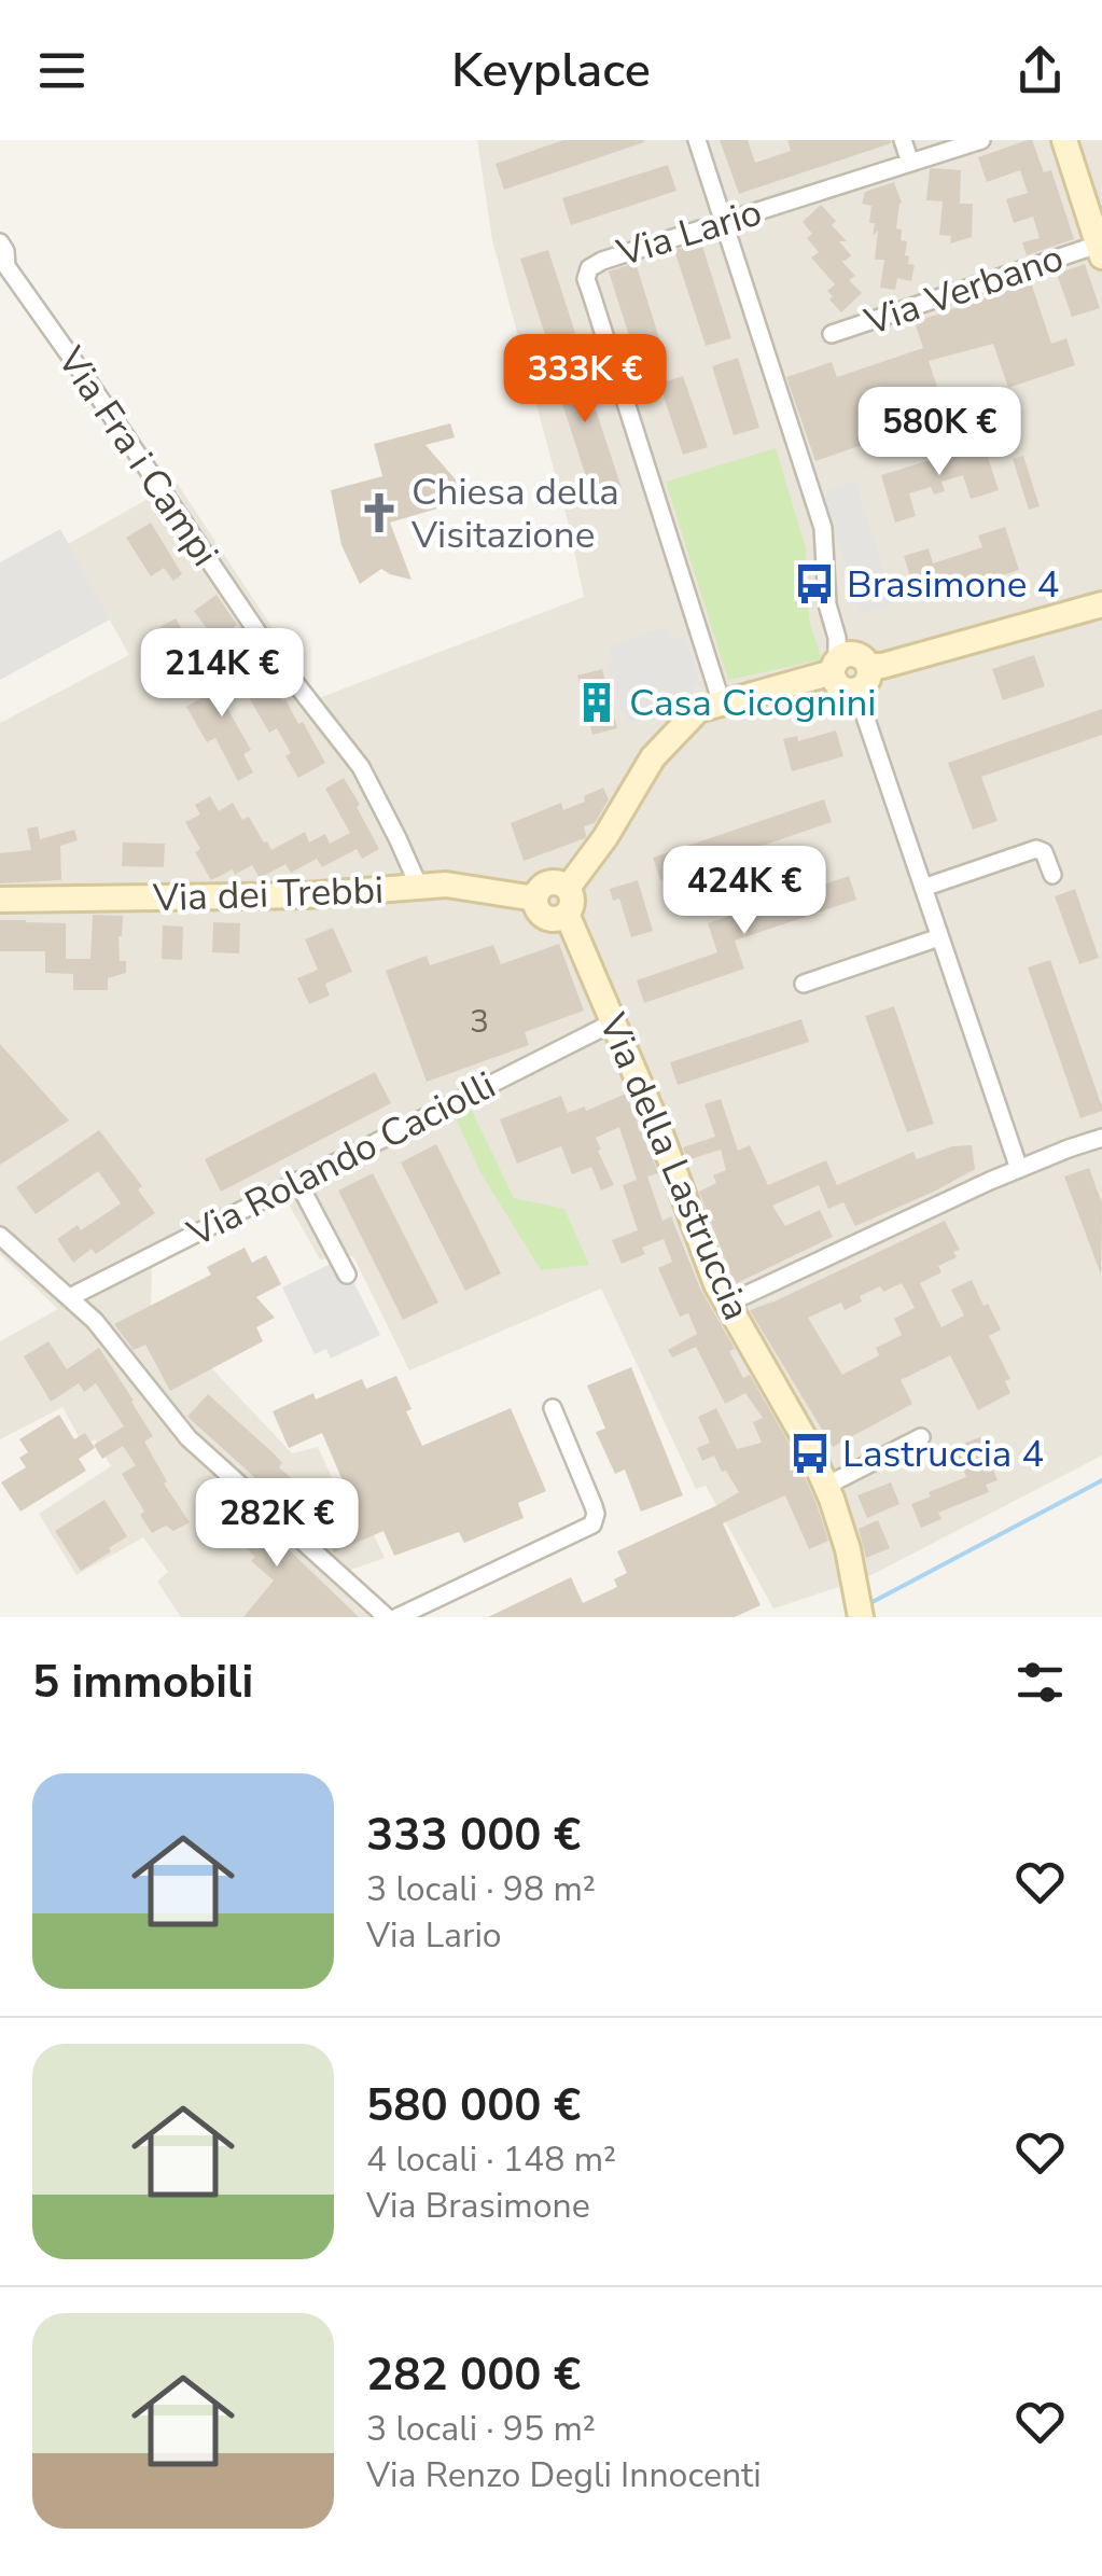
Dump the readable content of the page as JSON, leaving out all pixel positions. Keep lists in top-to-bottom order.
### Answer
{
  "streets": {
    "street": [
      "Via Lario",
      "Via Verbano",
      "Via Fra i Campi",
      "Via dei Trebbi",
      "Via Rolando Caciolli",
      "Via della Lastruccia"
    ]
  },
  "crossings": [
    ["Via Fra i Campi", "Via dei Trebbi"],
    ["Via dei Trebbi", "Via della Lastruccia"],
    ["Via Rolando Caciolli", "Via della Lastruccia"]
  ],
  "places": {
    "church": ["Chiesa della Visitazione"],
    "bus stop": ["Brasimone 4", "Lastruccia 4"],
    "building": ["Casa Cicognini"]
  },
  "house_numbers": ["3"],
  "page": {
    "header": "Keyplace",
    "price": [
      "333K €",
      "580K €",
      "214K €",
      "424K €",
      "282K €"
    ],
    "heading": "5 immobili",
    "list": [
      {
        "name": "333 000 €",
        "note": "3 locali · 98 m² · Via Lario"
      },
      {
        "name": "580 000 €",
        "note": "4 locali · 148 m² · Via Brasimone"
      },
      {
        "name": "282 000 €",
        "note": "3 locali · 95 m² · Via Renzo Degli Innocenti"
      }
    ]
  }
}
